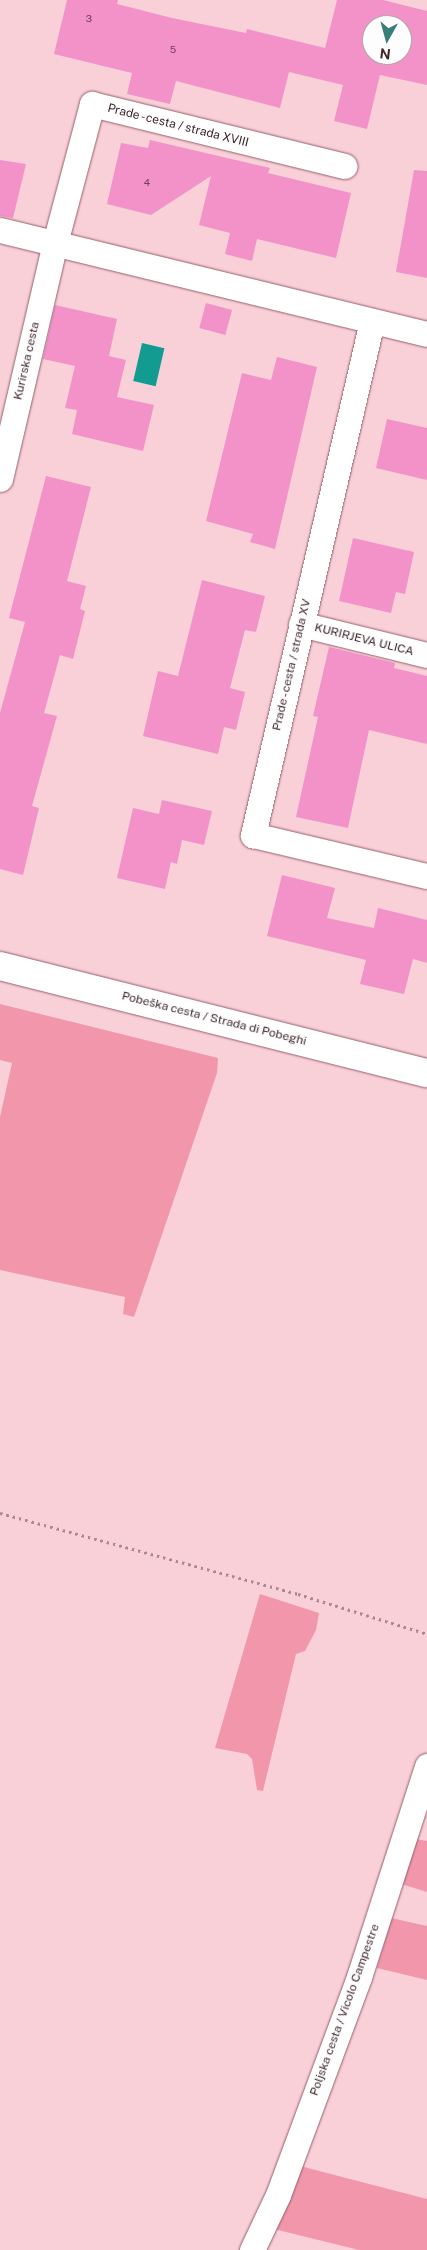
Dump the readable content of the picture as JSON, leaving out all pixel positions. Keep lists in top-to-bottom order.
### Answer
{
  "streets": {
    "street": [
      "Prade - cesta / strada XVIII",
      "Kurirska cesta",
      "KURIRJEVA ULICA",
      "Prade - cesta / strada XV",
      "Pobeška cesta / Strada di Pobeghi",
      "Poljska cesta / Vicolo Campestre"
    ]
  },
  "crossings": [
    ["Prade - cesta / strada XVIII", "Kurirska cesta"],
    ["KURIRJEVA ULICA", "Prade - cesta / strada XV"]
  ],
  "house_numbers": ["3", "5", "4"],
  "north": "bottom"
}
